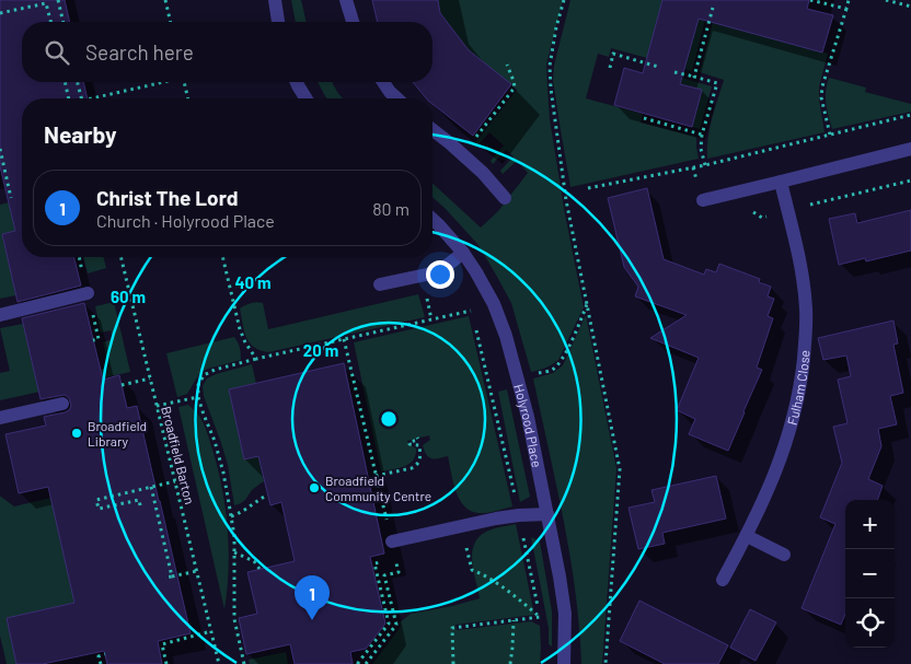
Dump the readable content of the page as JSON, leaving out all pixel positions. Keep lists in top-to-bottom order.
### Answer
{
  "streets": {
    "street": ["Fulham Close", "Holyrood Place"],
    "path": ["Broadfield Barton"]
  },
  "places": ["Broadfield Library", "Broadfield Community Centre"],
  "page": {
    "search": "Search here",
    "heading": "Nearby",
    "list": [
      {
        "mark": "1",
        "name": "Christ The Lord",
        "note": "Church · Holyrood Place",
        "value": "80 m"
      }
    ],
    "map_buttons": ["+", "−"],
    "pins": "1"
  },
  "rings": ["40 m", "60 m", "20 m"]
}
